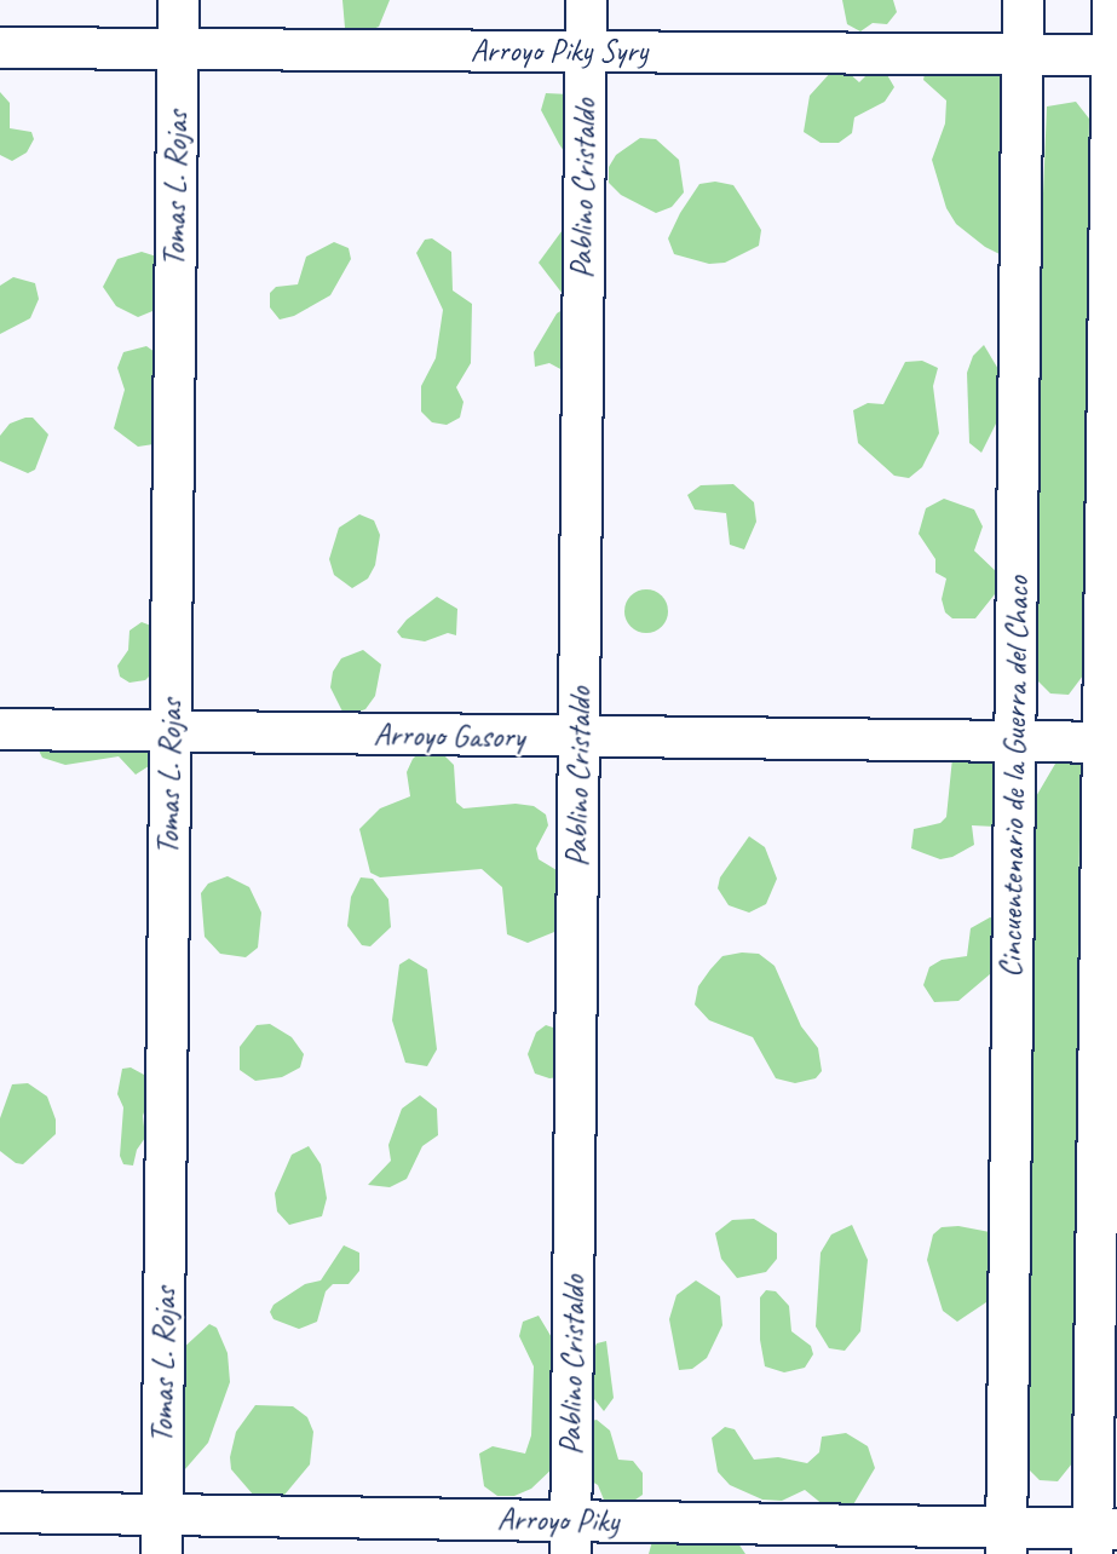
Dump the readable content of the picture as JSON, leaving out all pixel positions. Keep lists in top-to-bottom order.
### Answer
{
  "streets": {
    "street": [
      "Arroyo Piky Syry",
      "Tomas L. Rojas",
      "Pablino Cristaldo",
      "Arroyo Gasory",
      "Cincuentenario de la Guerra del Chaco",
      "Arroyo Piky"
    ]
  },
  "crossings": [
    ["Arroyo Piky Syry", "Tomas L. Rojas"],
    ["Arroyo Piky Syry", "Pablino Cristaldo"],
    ["Arroyo Piky Syry", "Cincuentenario de la Guerra del Chaco"],
    ["Tomas L. Rojas", "Arroyo Gasory"],
    ["Tomas L. Rojas", "Arroyo Piky"],
    ["Pablino Cristaldo", "Arroyo Gasory"],
    ["Pablino Cristaldo", "Arroyo Piky"],
    ["Arroyo Gasory", "Cincuentenario de la Guerra del Chaco"],
    ["Cincuentenario de la Guerra del Chaco", "Arroyo Piky"]
  ]
}
